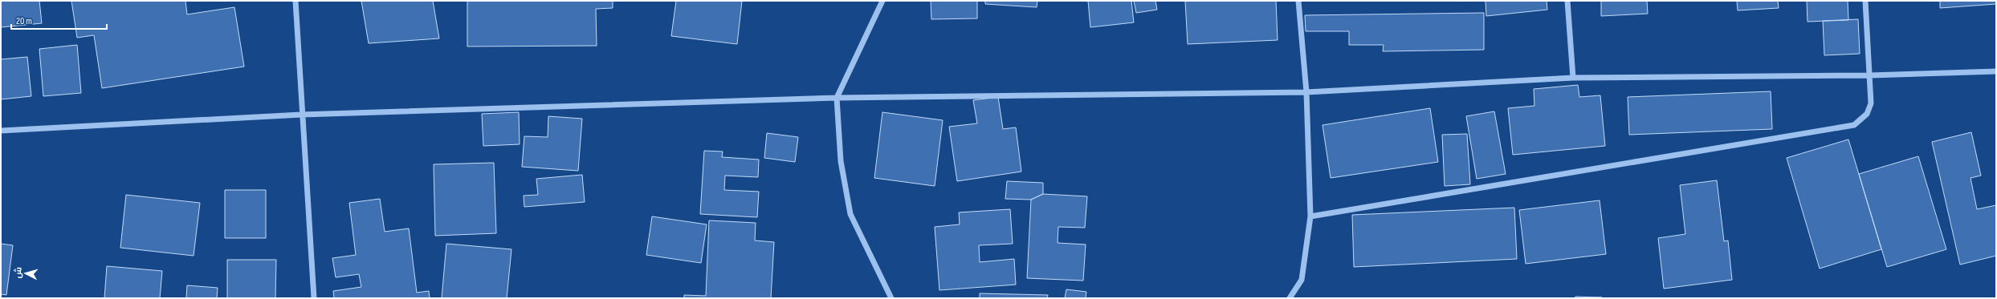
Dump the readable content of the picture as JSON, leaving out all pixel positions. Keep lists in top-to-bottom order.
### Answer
{
  "scale_bar": "20 m",
  "north": "left"
}
